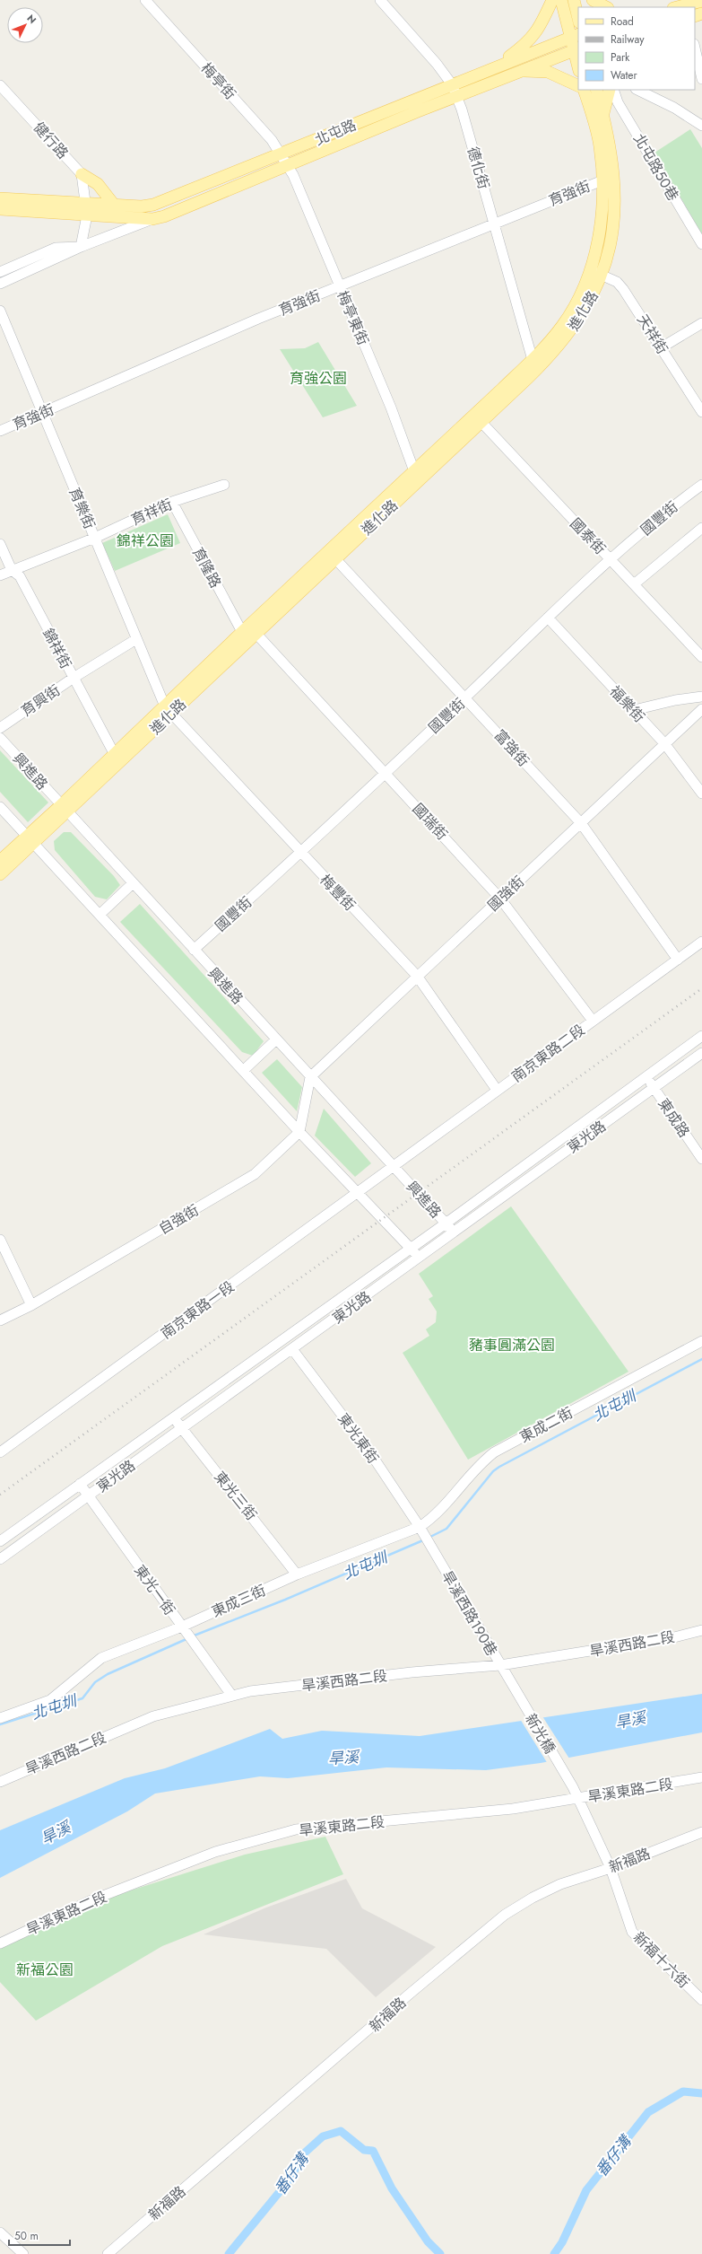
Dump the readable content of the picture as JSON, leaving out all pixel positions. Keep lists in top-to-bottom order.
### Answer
{
  "streets": {
    "main road": ["北屯路", "進化路"],
    "street": [
      "梅亭街",
      "健行路",
      "北屯路50巷",
      "德化街",
      "育強街",
      "梅亭東街",
      "天祥街",
      "育樂街",
      "育祥街",
      "國豐街",
      "國泰街",
      "育隆路",
      "錦祥街",
      "育興街",
      "福樂街",
      "富強街",
      "興進路",
      "國瑞街",
      "梅豐街",
      "國強街",
      "南京東路二段",
      "東成路",
      "東光路",
      "自強街",
      "南京東路一段",
      "東成二街",
      "東光東街",
      "東光三街",
      "東光一街",
      "東成三街",
      "旱溪西路190巷",
      "旱溪西路二段",
      "新光橋",
      "旱溪東路二段",
      "新福路",
      "新福十六街"
    ]
  },
  "crossings": [
    ["梅亭街", "北屯路"],
    ["梅亭街", "梅亭東街"],
    ["北屯路", "德化街"],
    ["北屯路", "梅亭東街"],
    ["德化街", "育強街"],
    ["德化街", "進化路"],
    ["育強街", "進化路"],
    ["育強街", "梅亭東街"],
    ["育強街", "育樂街"],
    ["進化路", "梅亭東街"],
    ["進化路", "天祥街"],
    ["進化路", "育樂街"],
    ["進化路", "國泰街"],
    ["進化路", "育隆路"],
    ["進化路", "錦祥街"],
    ["進化路", "富強街"],
    ["進化路", "興進路"],
    ["進化路", "國瑞街"],
    ["進化路", "梅豐街"],
    ["育樂街", "育祥街"],
    ["育樂街", "育興街"],
    ["育樂街", "梅豐街"],
    ["育祥街", "育隆路"],
    ["育祥街", "錦祥街"],
    ["國豐街", "國泰街"],
    ["國豐街", "福樂街"],
    ["國豐街", "富強街"],
    ["國豐街", "興進路"],
    ["國豐街", "國瑞街"],
    ["國豐街", "梅豐街"],
    ["錦祥街", "育興街"],
    ["福樂街", "國強街"],
    ["富強街", "國強街"],
    ["富強街", "南京東路二段"],
    ["興進路", "國強街"],
    ["興進路", "南京東路二段"],
    ["興進路", "東光路"],
    ["興進路", "南京東路一段"],
    ["國瑞街", "國強街"],
    ["國瑞街", "南京東路二段"],
    ["梅豐街", "國強街"],
    ["梅豐街", "南京東路二段"],
    ["南京東路二段", "南京東路一段"],
    ["東成路", "東光路"],
    ["東光路", "東光東街"],
    ["東光路", "東光三街"],
    ["東光路", "東光一街"],
    ["東成二街", "東成三街"],
    ["東光東街", "東成三街"],
    ["東光東街", "旱溪西路190巷"],
    ["東光三街", "東成三街"],
    ["東光一街", "東成三街"],
    ["東光一街", "旱溪西路二段"],
    ["旱溪西路190巷", "旱溪西路二段"],
    ["旱溪西路190巷", "新光橋"],
    ["新光橋", "旱溪東路二段"],
    ["新光橋", "新福十六街"],
    ["旱溪東路二段", "新福十六街"],
    ["新福路", "新福十六街"]
  ],
  "water": ["北屯圳", "旱溪", "番仔溝"],
  "parks": [
    "育強公園",
    "錦祥公園",
    "豬事圓滿公園",
    "新福公園"
  ],
  "legend": [
    "Road",
    "Railway",
    "Park",
    "Water"
  ],
  "scale_bar": "50 m",
  "north": "top right"
}
